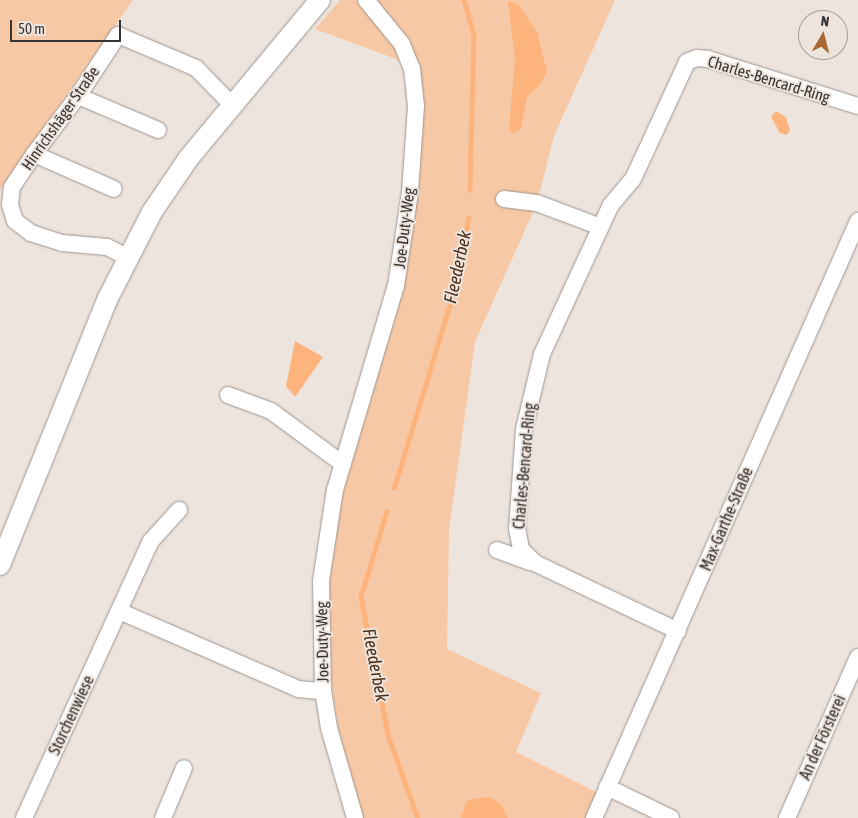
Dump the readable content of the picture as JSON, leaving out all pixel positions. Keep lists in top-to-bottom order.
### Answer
{
  "streets": {
    "street": [
      "Charles-Bencard-Ring",
      "Hinrichshäger Straße",
      "Joe-Duty-Weg",
      "Max-Garthe-Straße",
      "Storchenwiese",
      "An der Försterei"
    ]
  },
  "crossings": [
    ["Charles-Bencard-Ring", "Max-Garthe-Straße"]
  ],
  "water": ["Fleederbek"],
  "scale_bar": "50 m",
  "north": "top"
}
